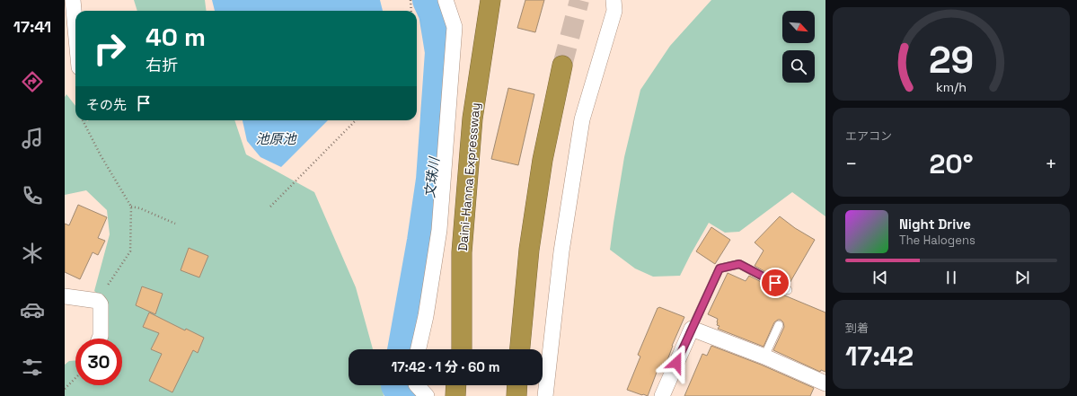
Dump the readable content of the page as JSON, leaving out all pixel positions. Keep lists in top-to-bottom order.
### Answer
{
  "streets": {
    "highway": ["Daini-Hanna Expressway"]
  },
  "water": ["池原池", "文珠川"],
  "north": "bottom right",
  "page": {
    "tabs": "17:41",
    "turn": ["40 m", "右折"],
    "then": "その先",
    "tile": [
      "エアコン",
      ["到着", "17:42"]
    ],
    "heat": ["−", "20°", "+"],
    "song": ["Night Drive", "The Halogens"],
    "limit": "30",
    "trip": "17:42 · 1 分 · 60 m",
    "gauge": ["29", "km/h"]
  }
}
